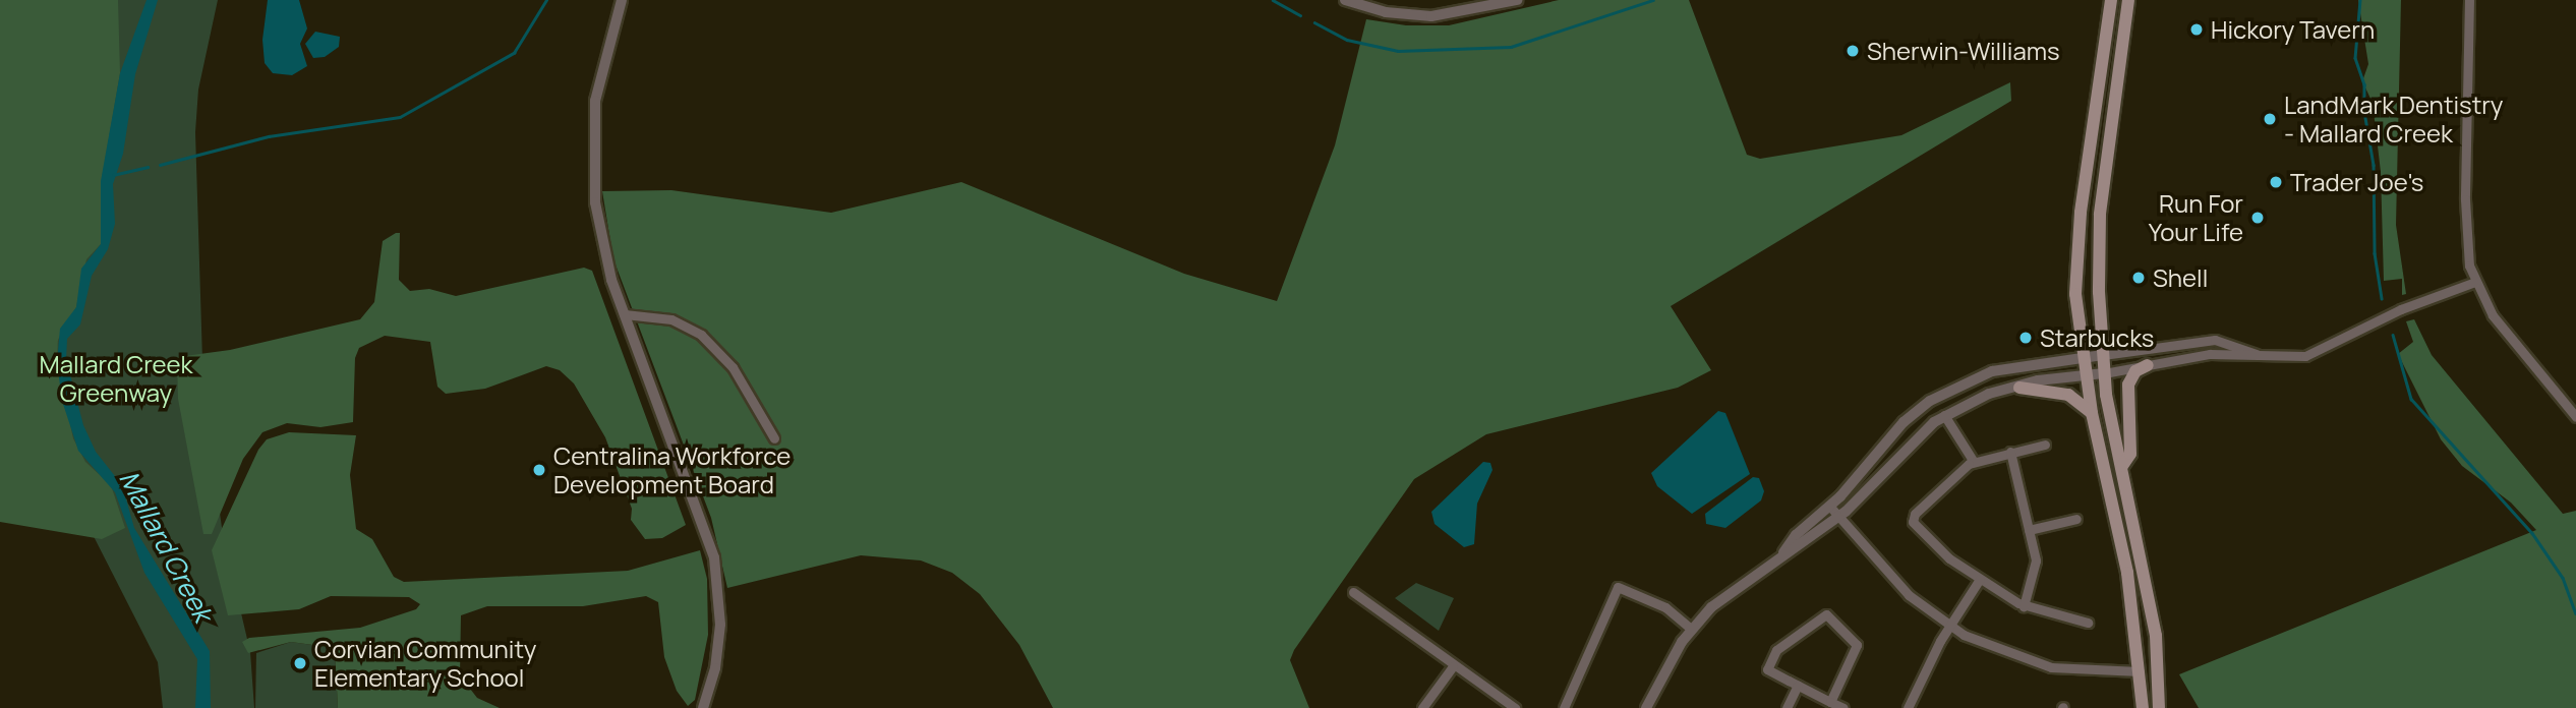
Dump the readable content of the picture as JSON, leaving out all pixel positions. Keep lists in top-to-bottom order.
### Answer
{
  "water": ["Mallard Creek"],
  "parks": ["Mallard Creek Greenway"],
  "places": [
    "Hickory Tavern",
    "Sherwin-Williams",
    "LandMark Dentistry - Mallard Creek",
    "Trader Joe's",
    "Run For Your Life",
    "Shell",
    "Starbucks",
    "Centralina Workforce Development Board",
    "Corvian Community Elementary School"
  ]
}
